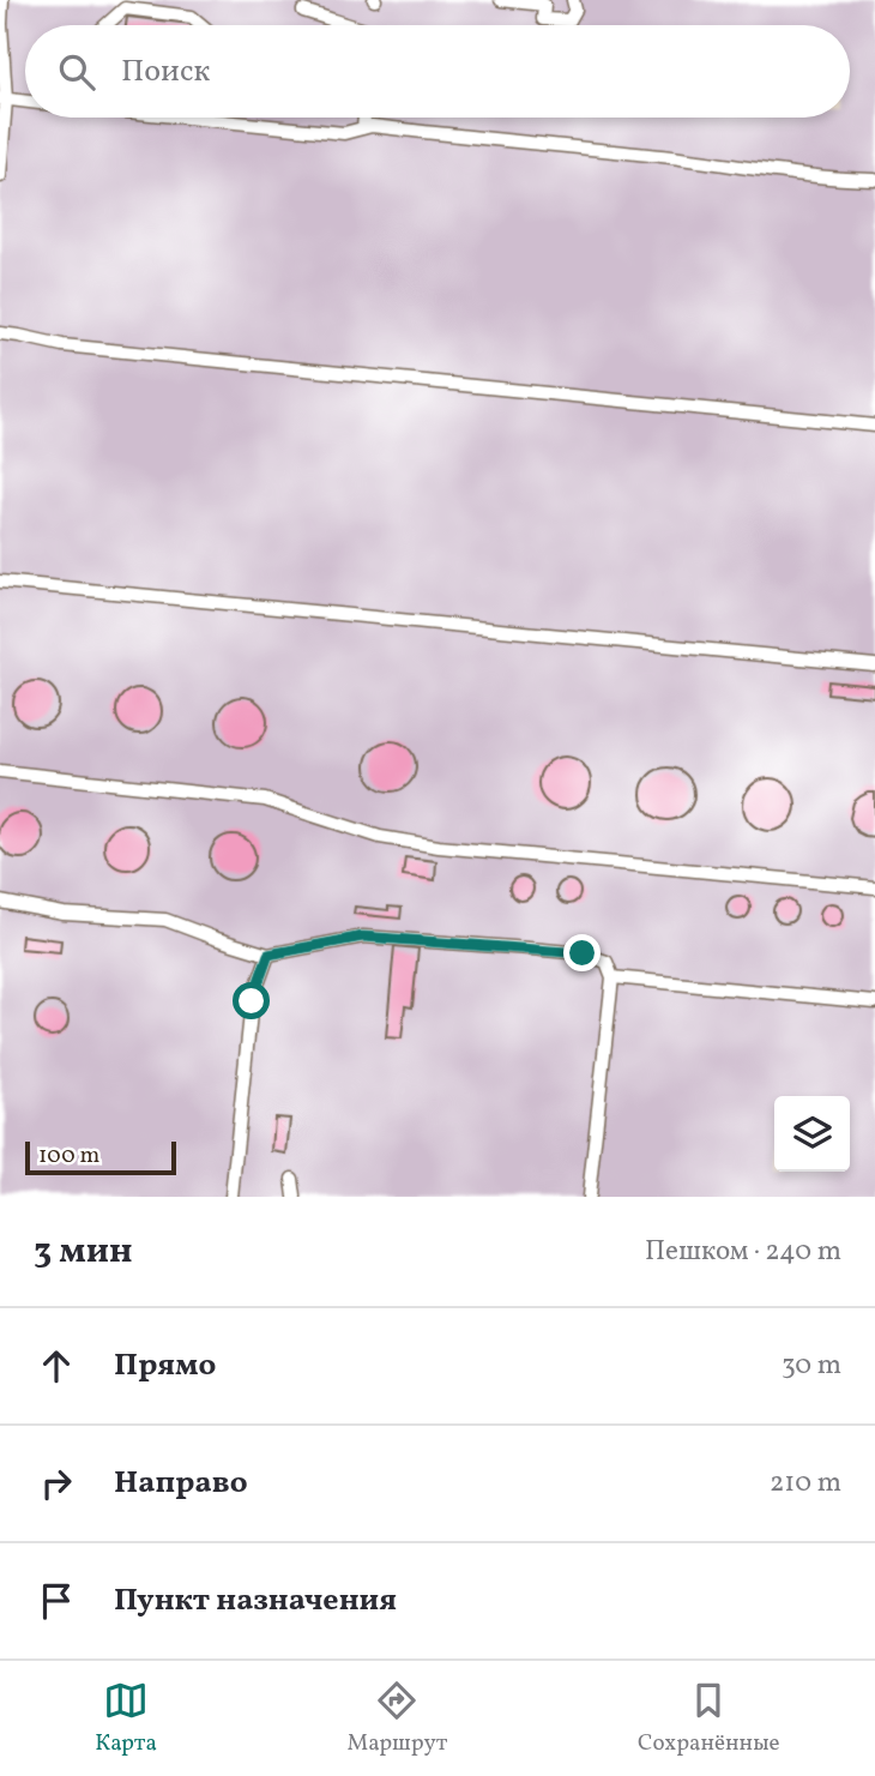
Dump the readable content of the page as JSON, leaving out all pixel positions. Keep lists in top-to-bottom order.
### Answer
{
  "scale_bar": "100 m",
  "page": {
    "search": "Поиск",
    "scale": "100 m",
    "heading": ["3 мин", "Пешком · 240 m"],
    "list": [
      ["Прямо", "30 m"],
      ["Направо", "210 m"],
      "Пункт назначения"
    ],
    "nav": ["Карта", "Маршрут", "Сохранённые"]
  }
}
